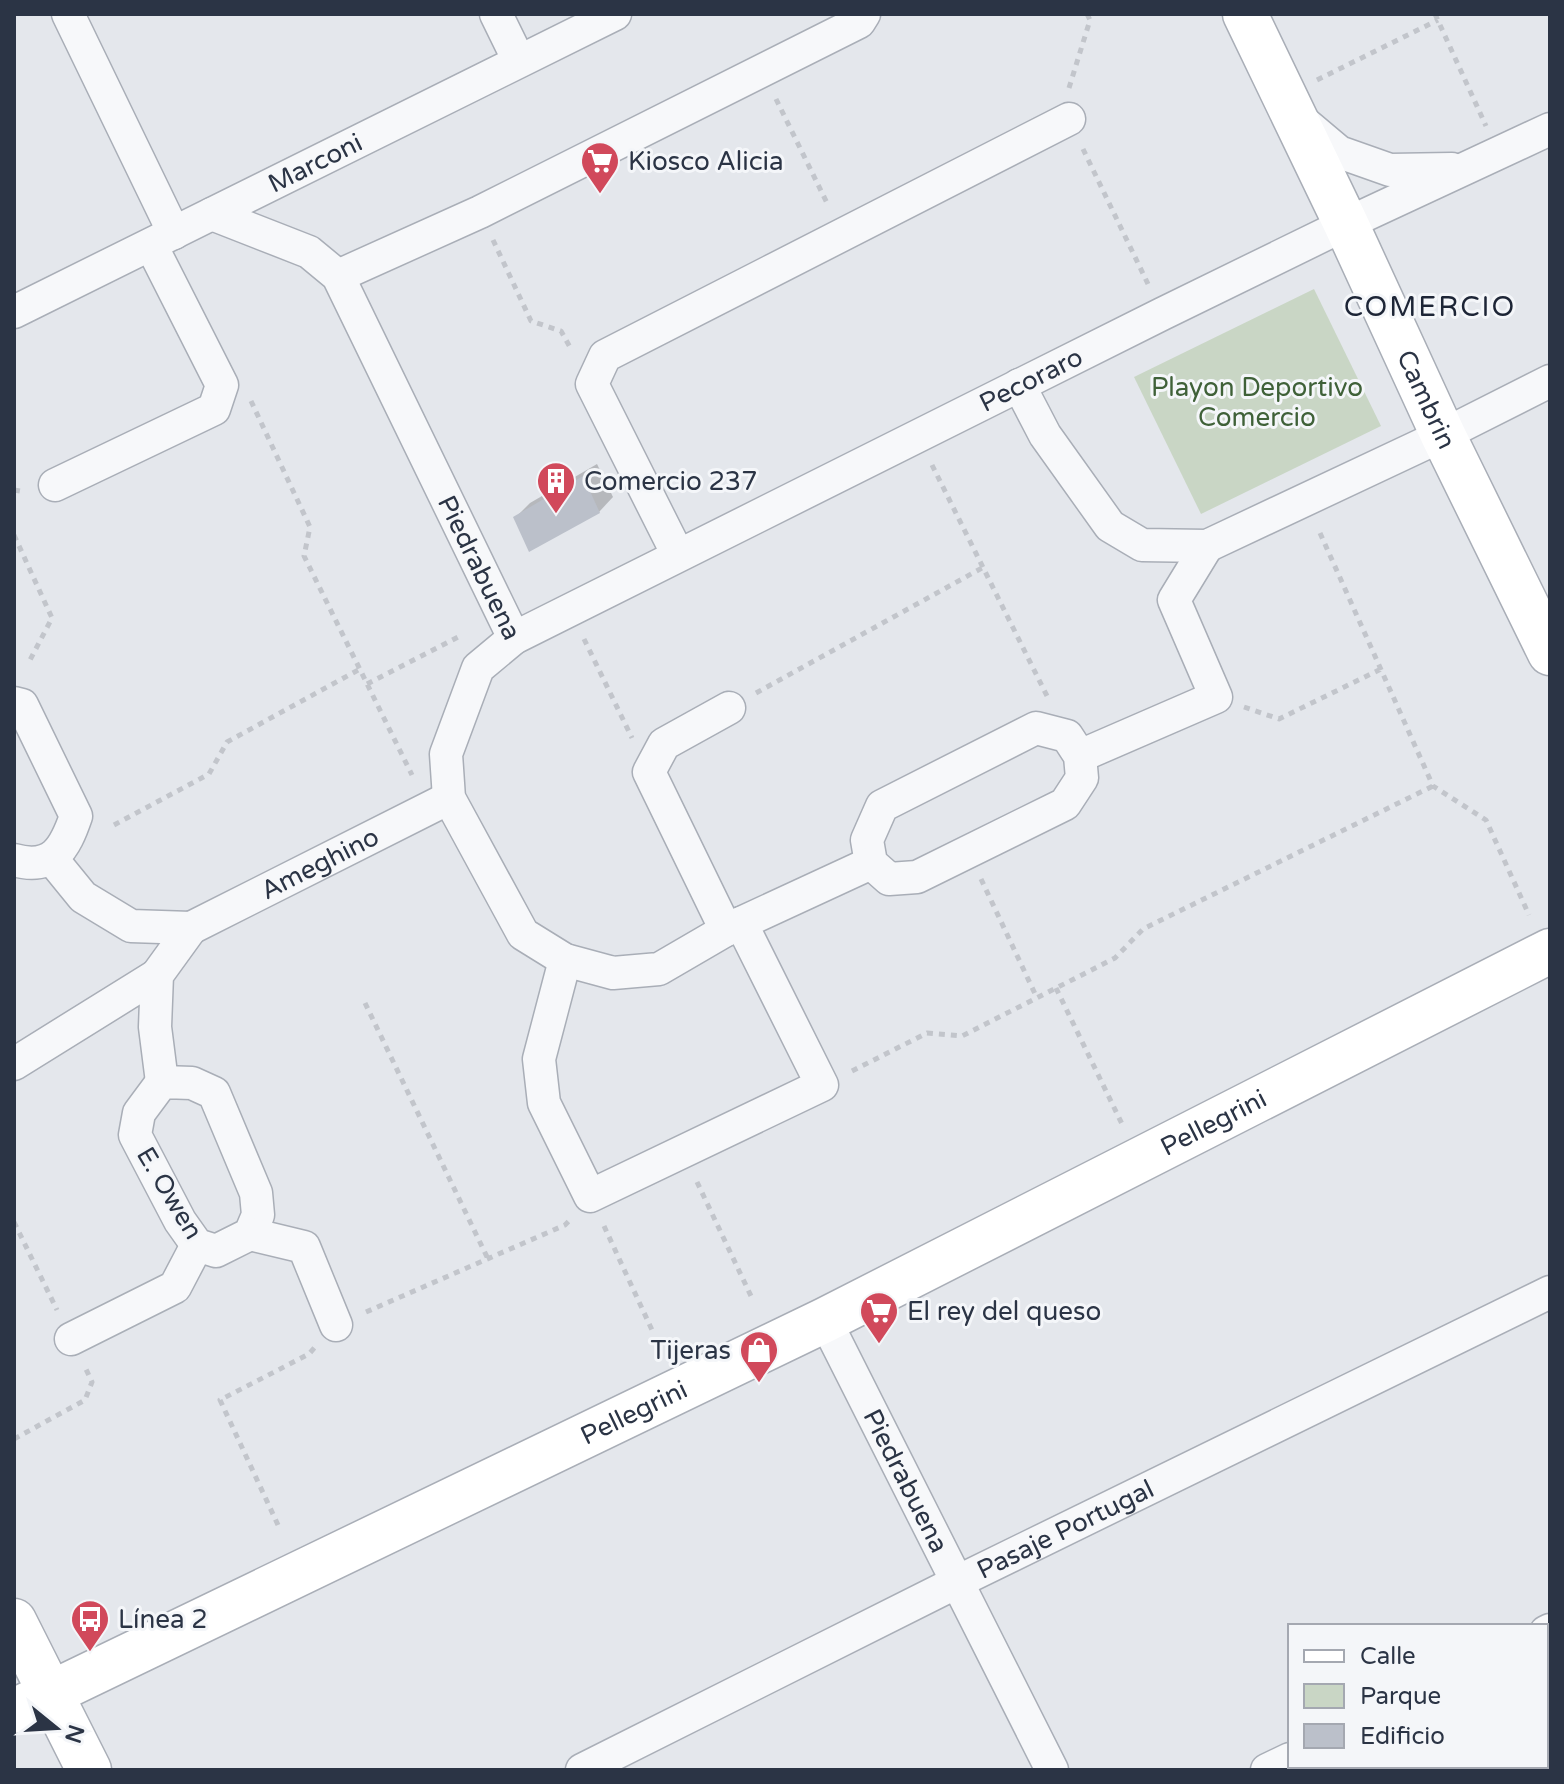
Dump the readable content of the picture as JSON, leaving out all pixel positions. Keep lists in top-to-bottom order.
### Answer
{
  "streets": {
    "street": [
      "Marconi",
      "Pecoraro",
      "Cambrin",
      "Piedrabuena",
      "Ameghino",
      "Pellegrini",
      "E. Owen",
      "Pasaje Portugal"
    ]
  },
  "crossings": [
    ["Marconi", "Piedrabuena"],
    ["Pecoraro", "Cambrin"],
    ["Pecoraro", "Piedrabuena"],
    ["Piedrabuena", "Ameghino"],
    ["Piedrabuena", "Pellegrini"],
    ["Piedrabuena", "Pasaje Portugal"]
  ],
  "districts": ["COMERCIO"],
  "parks": ["Playon Deportivo Comercio"],
  "places": {
    "supermarket": ["Kiosco Alicia", "El rey del queso"],
    "building": ["Comercio 237"],
    "shop": ["Tijeras"],
    "bus stop": ["Línea 2"]
  },
  "legend": ["Calle", "Parque", "Edificio"],
  "north": "right"
}
